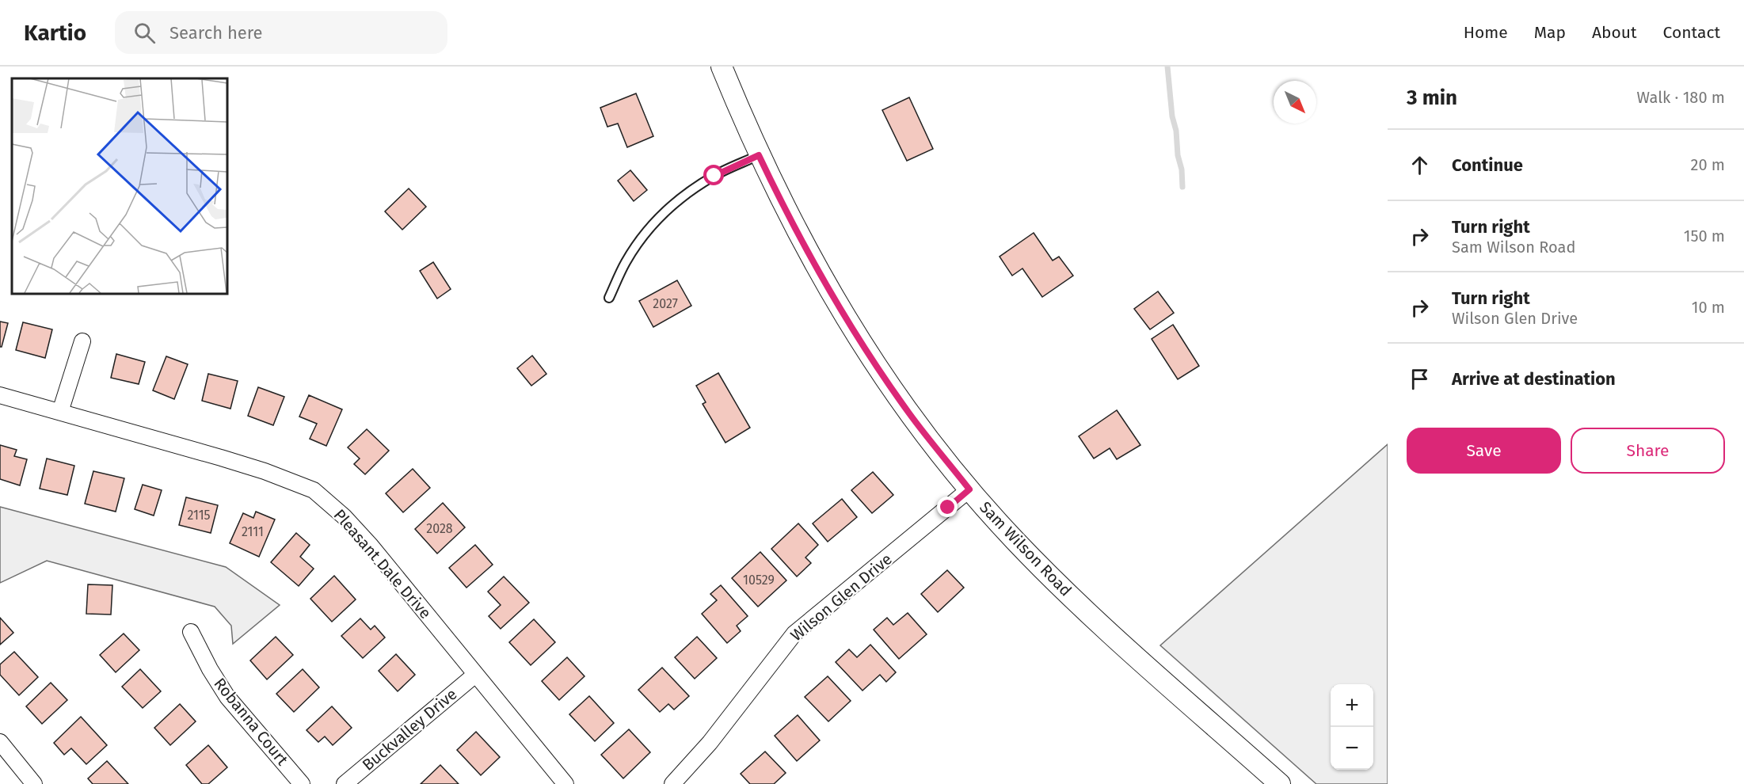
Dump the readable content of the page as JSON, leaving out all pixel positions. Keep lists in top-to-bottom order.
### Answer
{
  "streets": {
    "street": [
      "Sam Wilson Road",
      "Pleasant Dale Drive",
      "Wilson Glen Drive",
      "Robanna Court",
      "Buckvalley Drive"
    ]
  },
  "crossings": [
    ["Sam Wilson Road", "Wilson Glen Drive"],
    ["Pleasant Dale Drive", "Buckvalley Drive"]
  ],
  "house_numbers": [
    "2027",
    "2115",
    "2028",
    "2111",
    "10529"
  ],
  "north": "bottom right",
  "page": {
    "header": "Kartio",
    "search": "Search here",
    "nav": [
      "Home",
      "Map",
      "About",
      "Contact"
    ],
    "heading": ["3 min", "Walk · 180 m"],
    "list": [
      ["Continue", "20 m"],
      ["Turn right", "Sam Wilson Road", "150 m"],
      ["Turn right", "Wilson Glen Drive", "10 m"],
      "Arrive at destination"
    ],
    "buttons": ["Save", "Share"],
    "map_buttons": ["+", "−"]
  }
}
